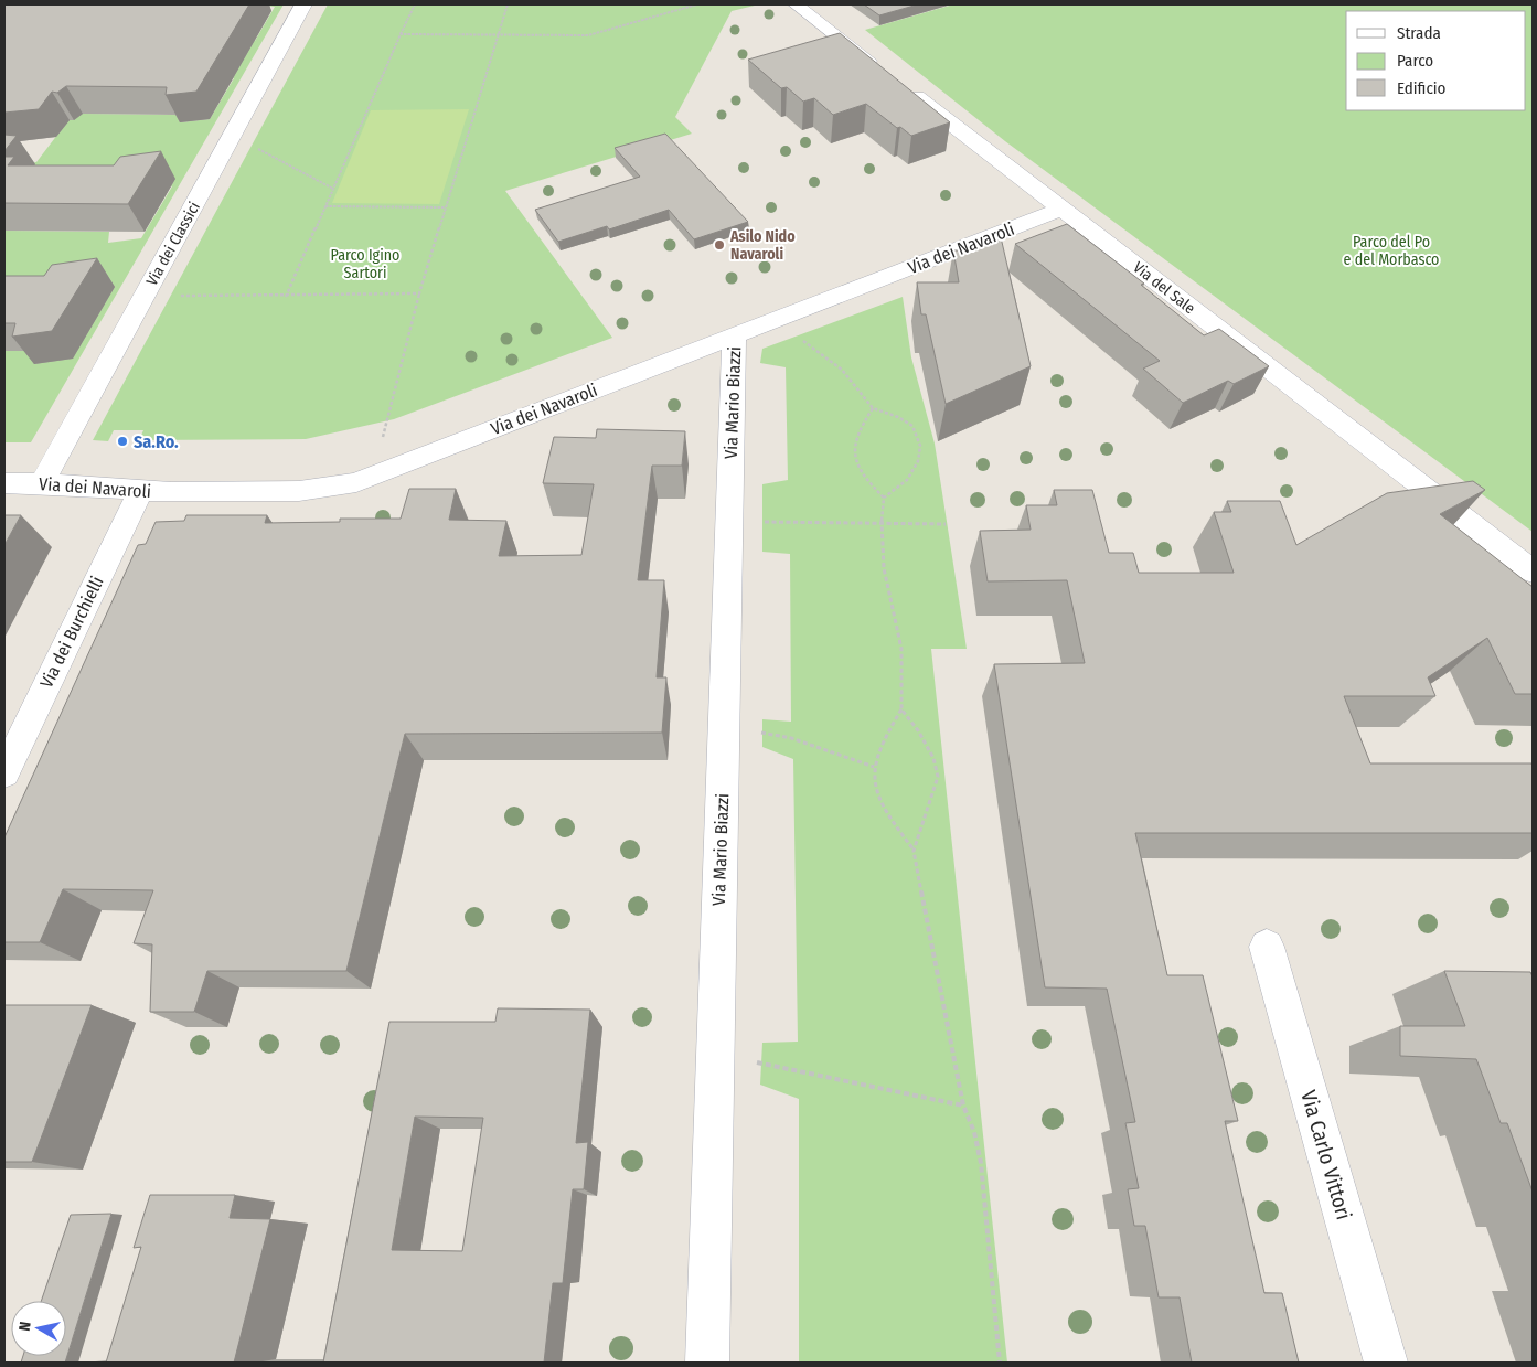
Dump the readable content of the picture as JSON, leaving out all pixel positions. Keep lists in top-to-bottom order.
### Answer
{
  "streets": {
    "street": [
      "Via dei Classici",
      "Via dei Navaroli",
      "Via del Sale",
      "Via Mario Biazzi",
      "Via dei Burchielli",
      "Via Carlo Vittori"
    ]
  },
  "crossings": [
    ["Via dei Classici", "Via dei Navaroli"],
    ["Via dei Navaroli", "Via del Sale"],
    ["Via dei Navaroli", "Via Mario Biazzi"],
    ["Via dei Navaroli", "Via dei Burchielli"]
  ],
  "parks": ["Parco del Po e del Morbasco", "Parco Igino Sartori"],
  "places": ["Asilo Nido Navaroli", "Sa.Ro."],
  "legend": ["Strada", "Parco", "Edificio"],
  "north": "left"
}
